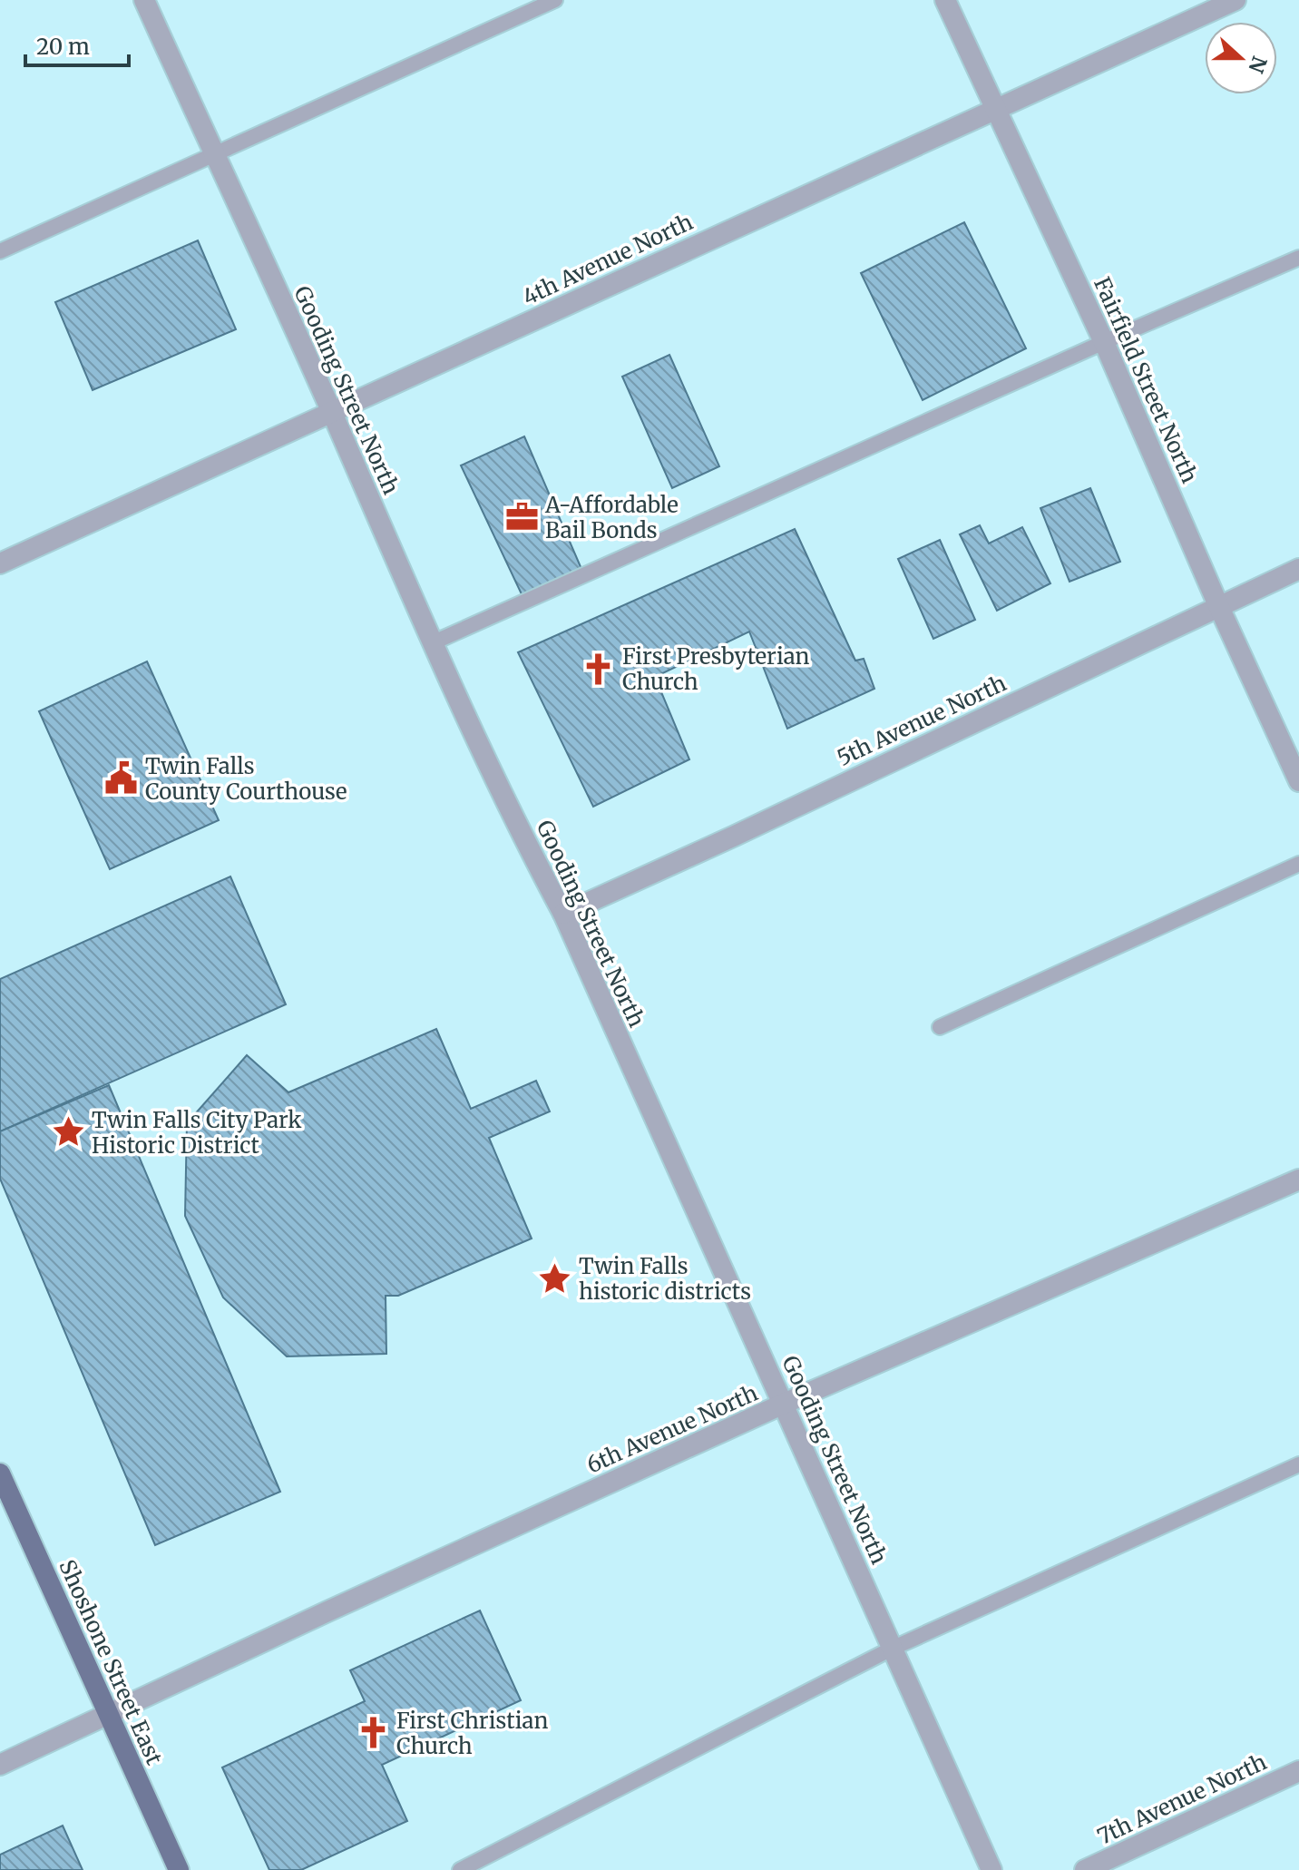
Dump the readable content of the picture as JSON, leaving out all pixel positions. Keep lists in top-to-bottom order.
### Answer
{
  "streets": {
    "main road": ["Shoshone Street East"],
    "street": [
      "4th Avenue North",
      "Fairfield Street North",
      "Gooding Street North",
      "5th Avenue North",
      "6th Avenue North",
      "7th Avenue North"
    ]
  },
  "crossings": [
    ["4th Avenue North", "Fairfield Street North"],
    ["4th Avenue North", "Gooding Street North"],
    ["Fairfield Street North", "5th Avenue North"],
    ["Gooding Street North", "5th Avenue North"],
    ["Gooding Street North", "6th Avenue North"],
    ["6th Avenue North", "Shoshone Street East"]
  ],
  "places": {
    "office": ["A-Affordable Bail Bonds"],
    "church": ["First Presbyterian Church", "First Christian Church"],
    "public building": ["Twin Falls County Courthouse"],
    "place": ["Twin Falls City Park Historic District", "Twin Falls historic districts"]
  },
  "scale_bar": "20 m",
  "north": "right"
}
